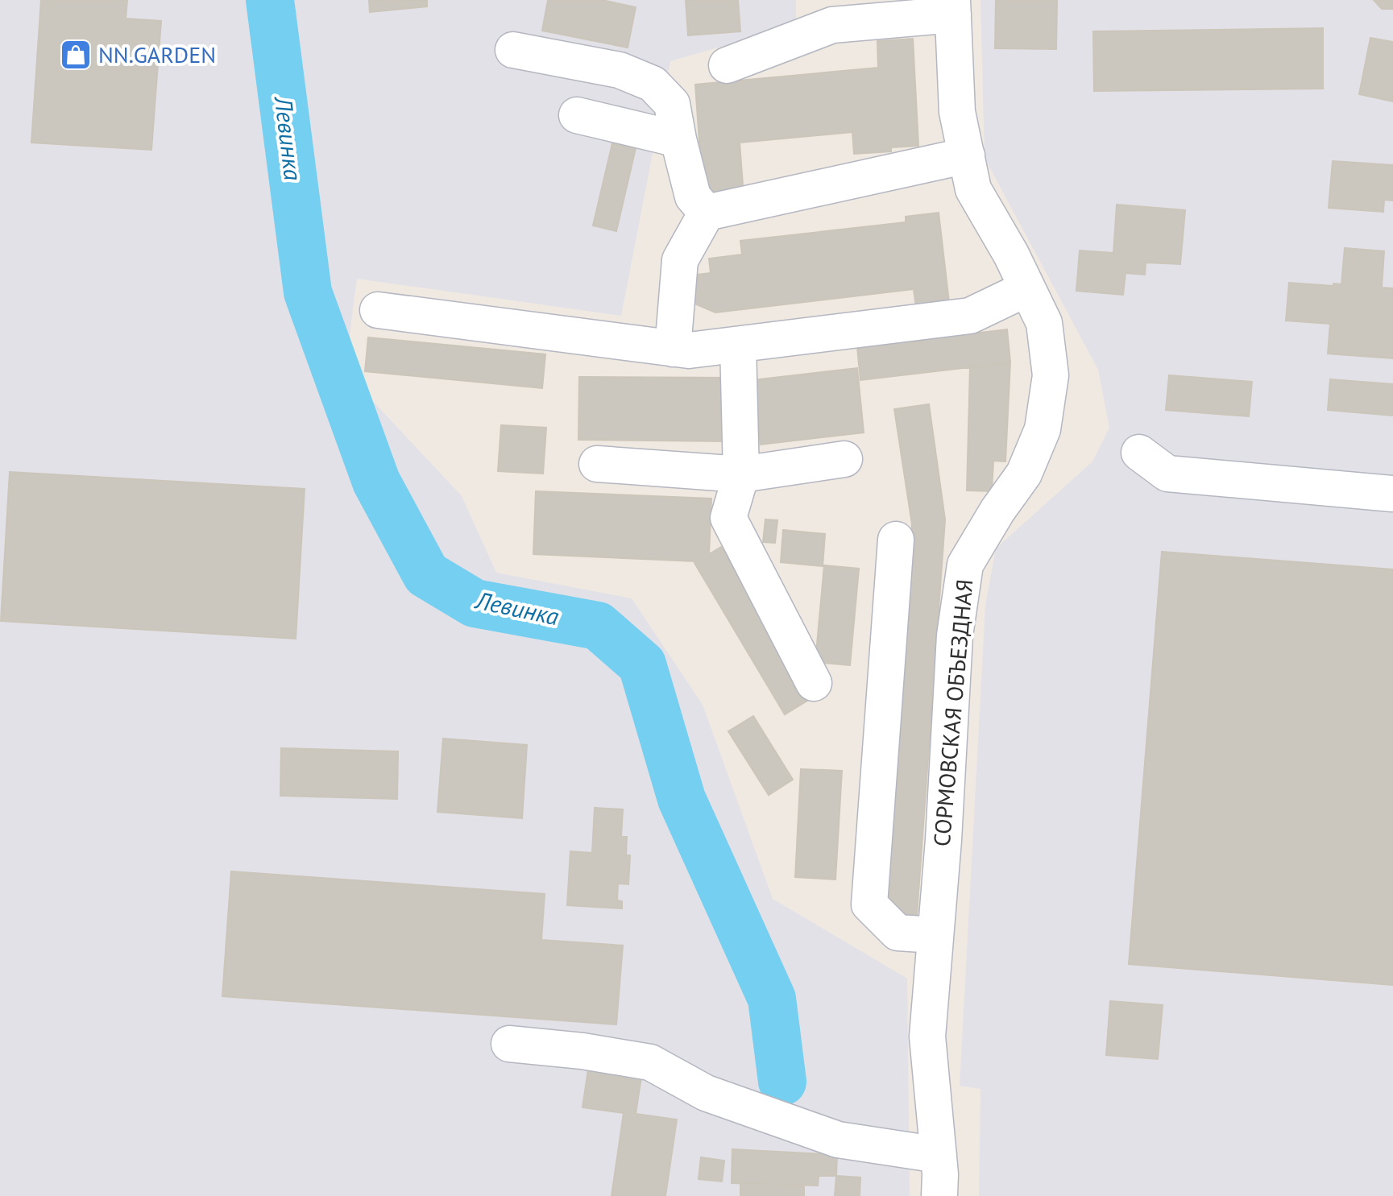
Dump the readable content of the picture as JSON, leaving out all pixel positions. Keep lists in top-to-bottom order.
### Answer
{
  "streets": {
    "street": ["СОРМОВСКАЯ ОБЪЕЗДНАЯ"]
  },
  "water": ["Левинка"],
  "places": {
    "shop": ["NN.GARDEN"]
  }
}
